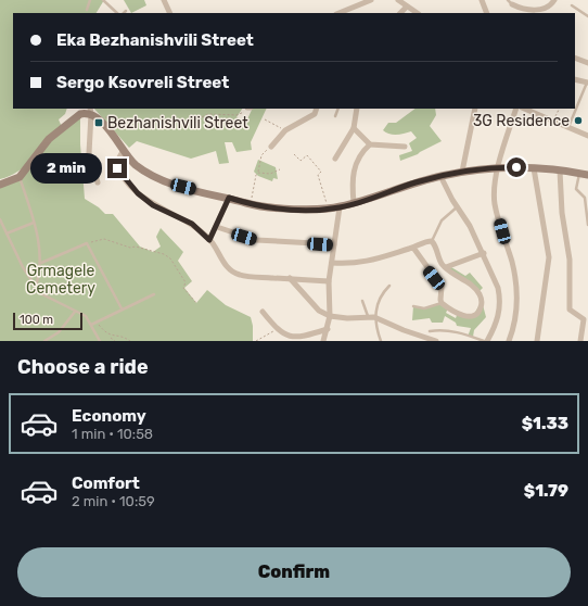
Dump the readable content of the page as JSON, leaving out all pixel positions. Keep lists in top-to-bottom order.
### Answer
{
  "parks": ["Grmagele Cemetery"],
  "places": {
    "other": ["3G Residence"],
    "transit": ["Bezhanishvili Street"]
  },
  "scale_bar": "100 m",
  "page": {
    "banner": ["Eka Bezhanishvili Street", "Sergo Ksovreli Street"],
    "bubble": "2 min",
    "scale": "100 m",
    "heading": "Choose a ride",
    "list": [
      {
        "name": "Economy",
        "note": "1 min · 10:58",
        "value": "$1.33"
      },
      {
        "name": "Comfort",
        "note": "2 min · 10:59",
        "value": "$1.79"
      }
    ],
    "buttons": "Confirm"
  }
}
